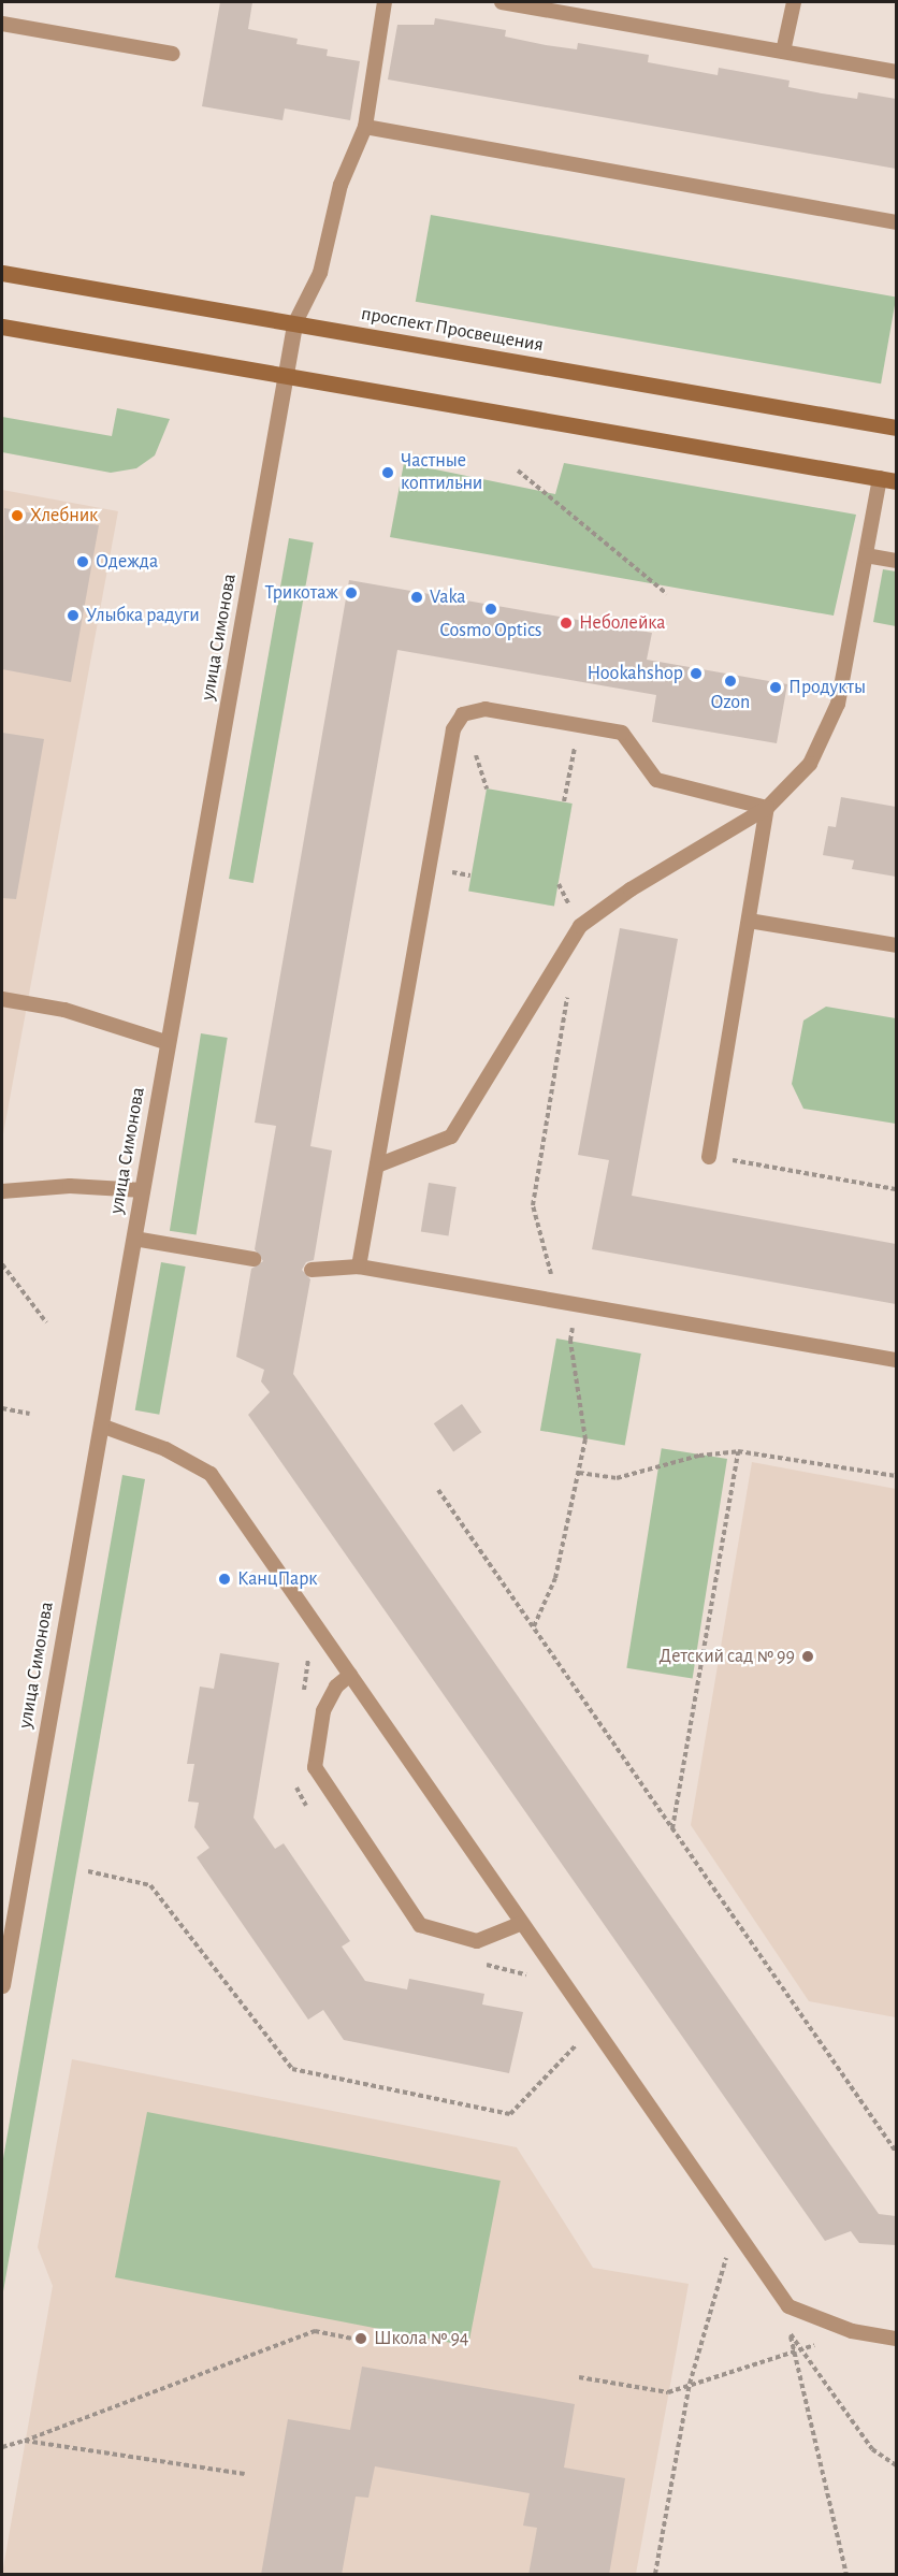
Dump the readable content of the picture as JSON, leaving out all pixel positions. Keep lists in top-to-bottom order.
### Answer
{
  "streets": {
    "main road": ["проспект Просвещения"],
    "street": ["улица Симонова"]
  },
  "crossings": [
    ["проспект Просвещения", "улица Симонова"]
  ],
  "places": [
    "Частные коптильни",
    "Хлебник",
    "Одежда",
    "Трикотаж",
    "Vaka",
    "Cosmo Optics",
    "Улыбка радуги",
    "Неболейка",
    "Hookahshop",
    "Ozon",
    "Продукты",
    "КанцПарк",
    "Детский сад № 99",
    "Школа № 94"
  ]
}
